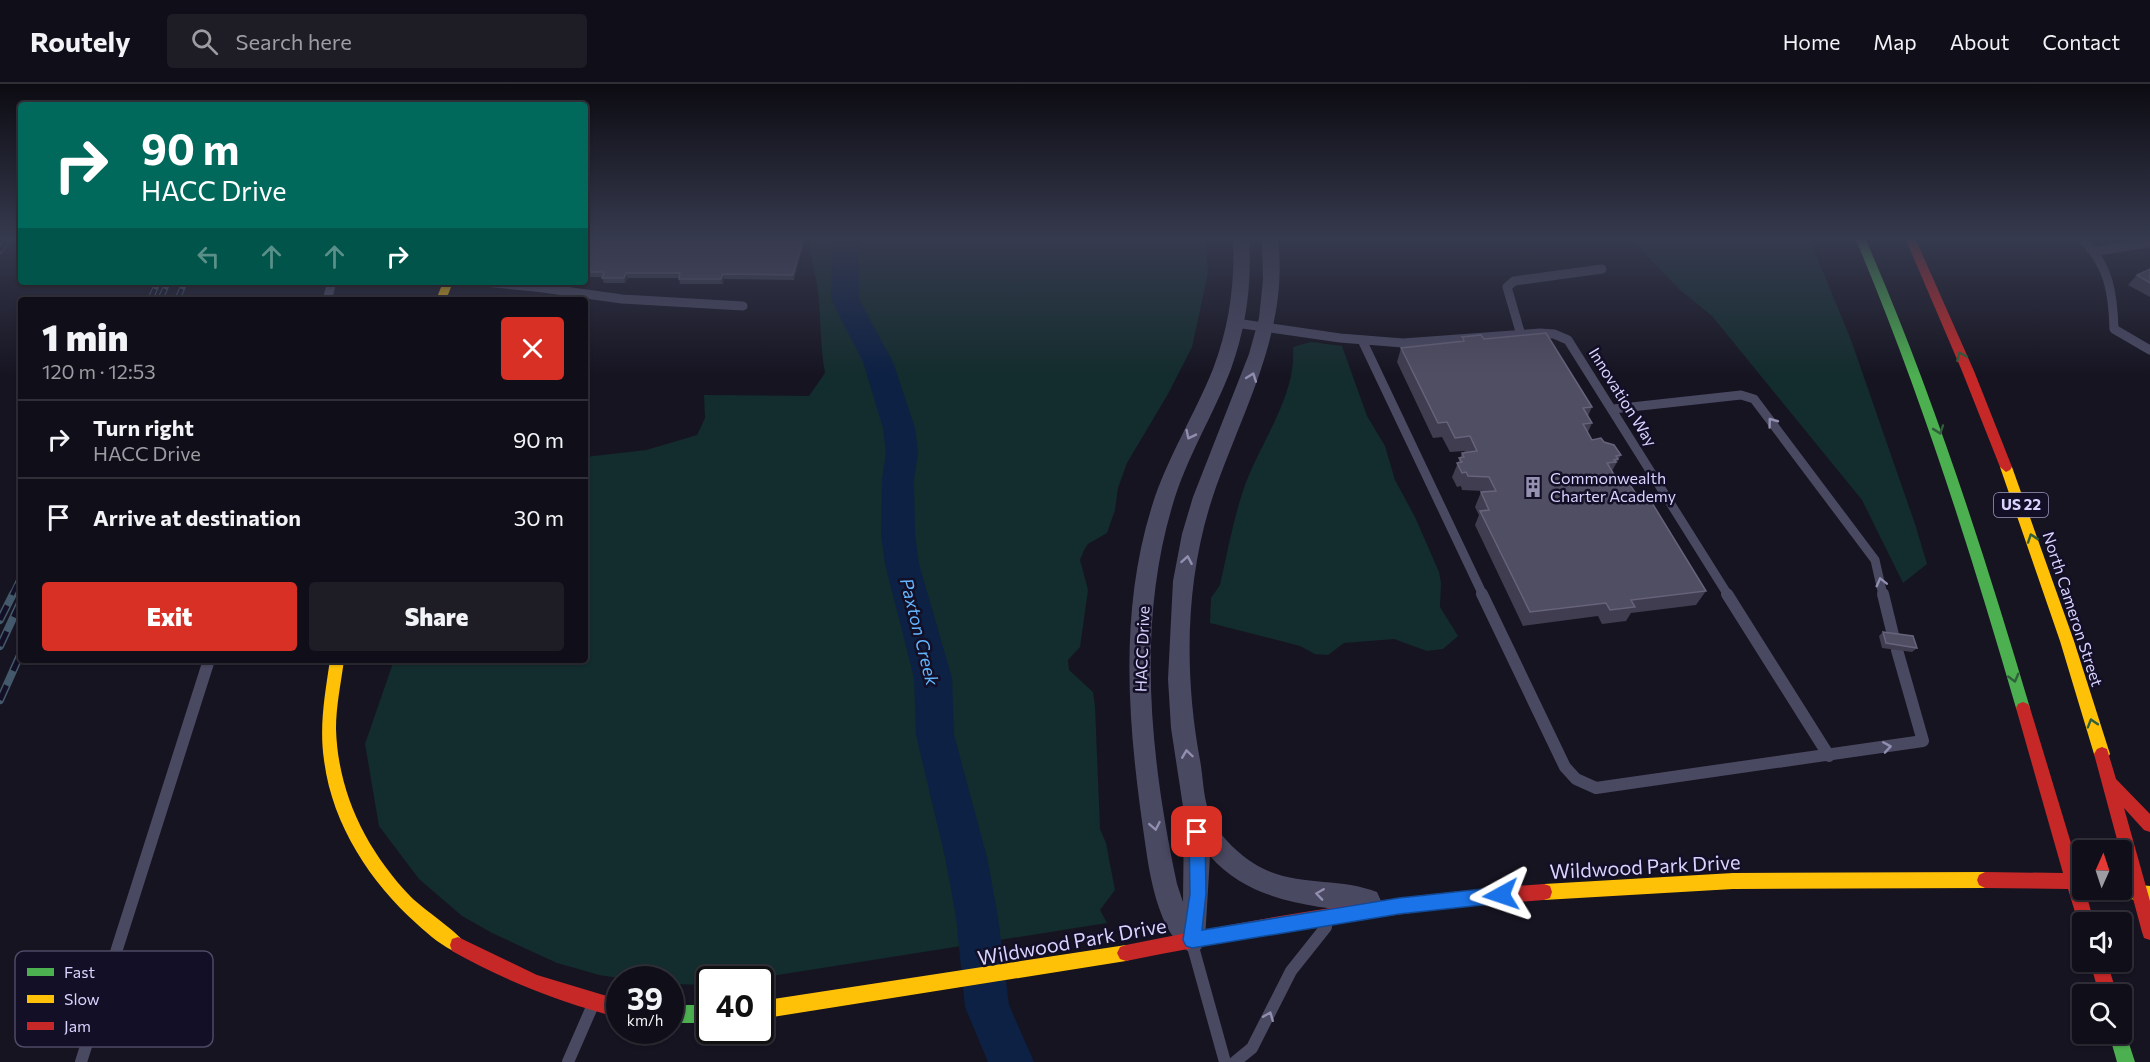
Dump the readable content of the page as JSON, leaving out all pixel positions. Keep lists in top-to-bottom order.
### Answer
{
  "streets": {
    "main road": ["US 22", "North Cameron Street", "Wildwood Park Drive"],
    "street": ["HACC Drive"],
    "lane": ["Innovation Way"]
  },
  "crossings": [
    ["Innovation Way", "HACC Drive"],
    ["HACC Drive", "Wildwood Park Drive"]
  ],
  "water": ["Paxton Creek"],
  "places": {
    "building": ["Commonwealth Charter Academy"]
  },
  "legend": ["Fast", "Slow", "Jam"],
  "north": "top",
  "page": {
    "header": "Routely",
    "search": "Search here",
    "nav": [
      "Home",
      "Map",
      "About",
      "Contact"
    ],
    "turn": ["90 m", "HACC Drive"],
    "heading": ["1 min", "120 m · 12:53"],
    "list": [
      {
        "name": "Turn right",
        "note": "HACC Drive",
        "value": "90 m"
      },
      {
        "name": "Arrive at destination",
        "value": "30 m"
      }
    ],
    "buttons": ["Exit", "Share"],
    "speed": "39 km/h",
    "limit": "40"
  }
}
